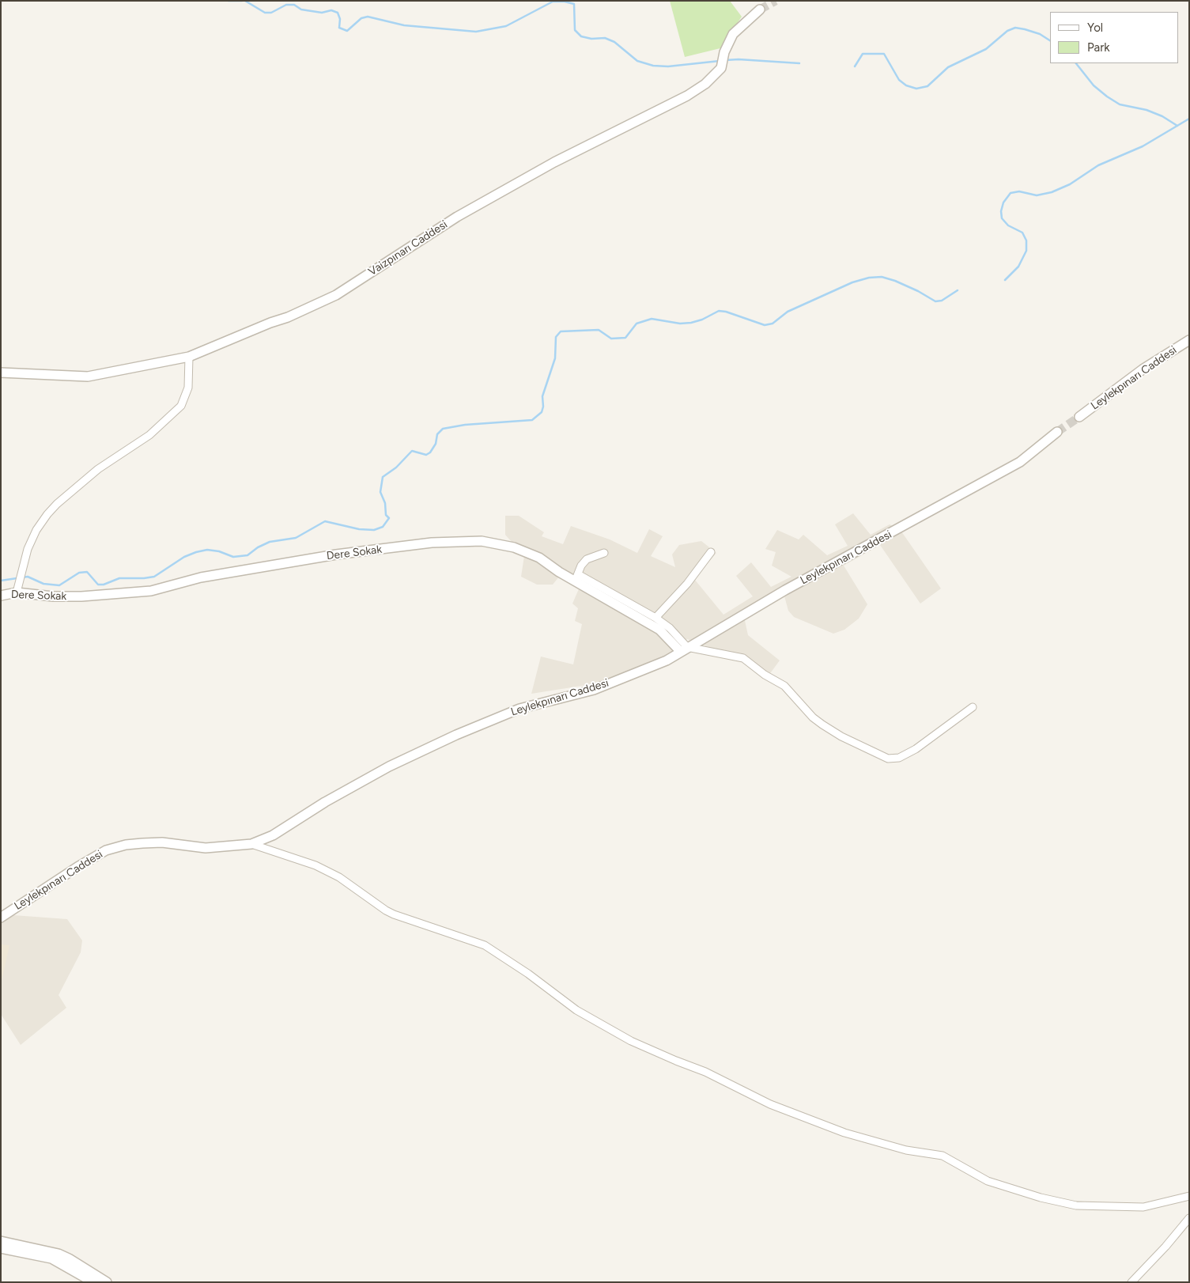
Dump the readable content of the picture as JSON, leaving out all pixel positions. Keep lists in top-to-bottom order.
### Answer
{
  "streets": {
    "street": ["Vaizpınarı Caddesi", "Leylekpınarı Caddesi", "Dere Sokak"]
  },
  "crossings": [
    ["Leylekpınarı Caddesi", "Dere Sokak"]
  ],
  "legend": ["Yol", "Park"]
}
